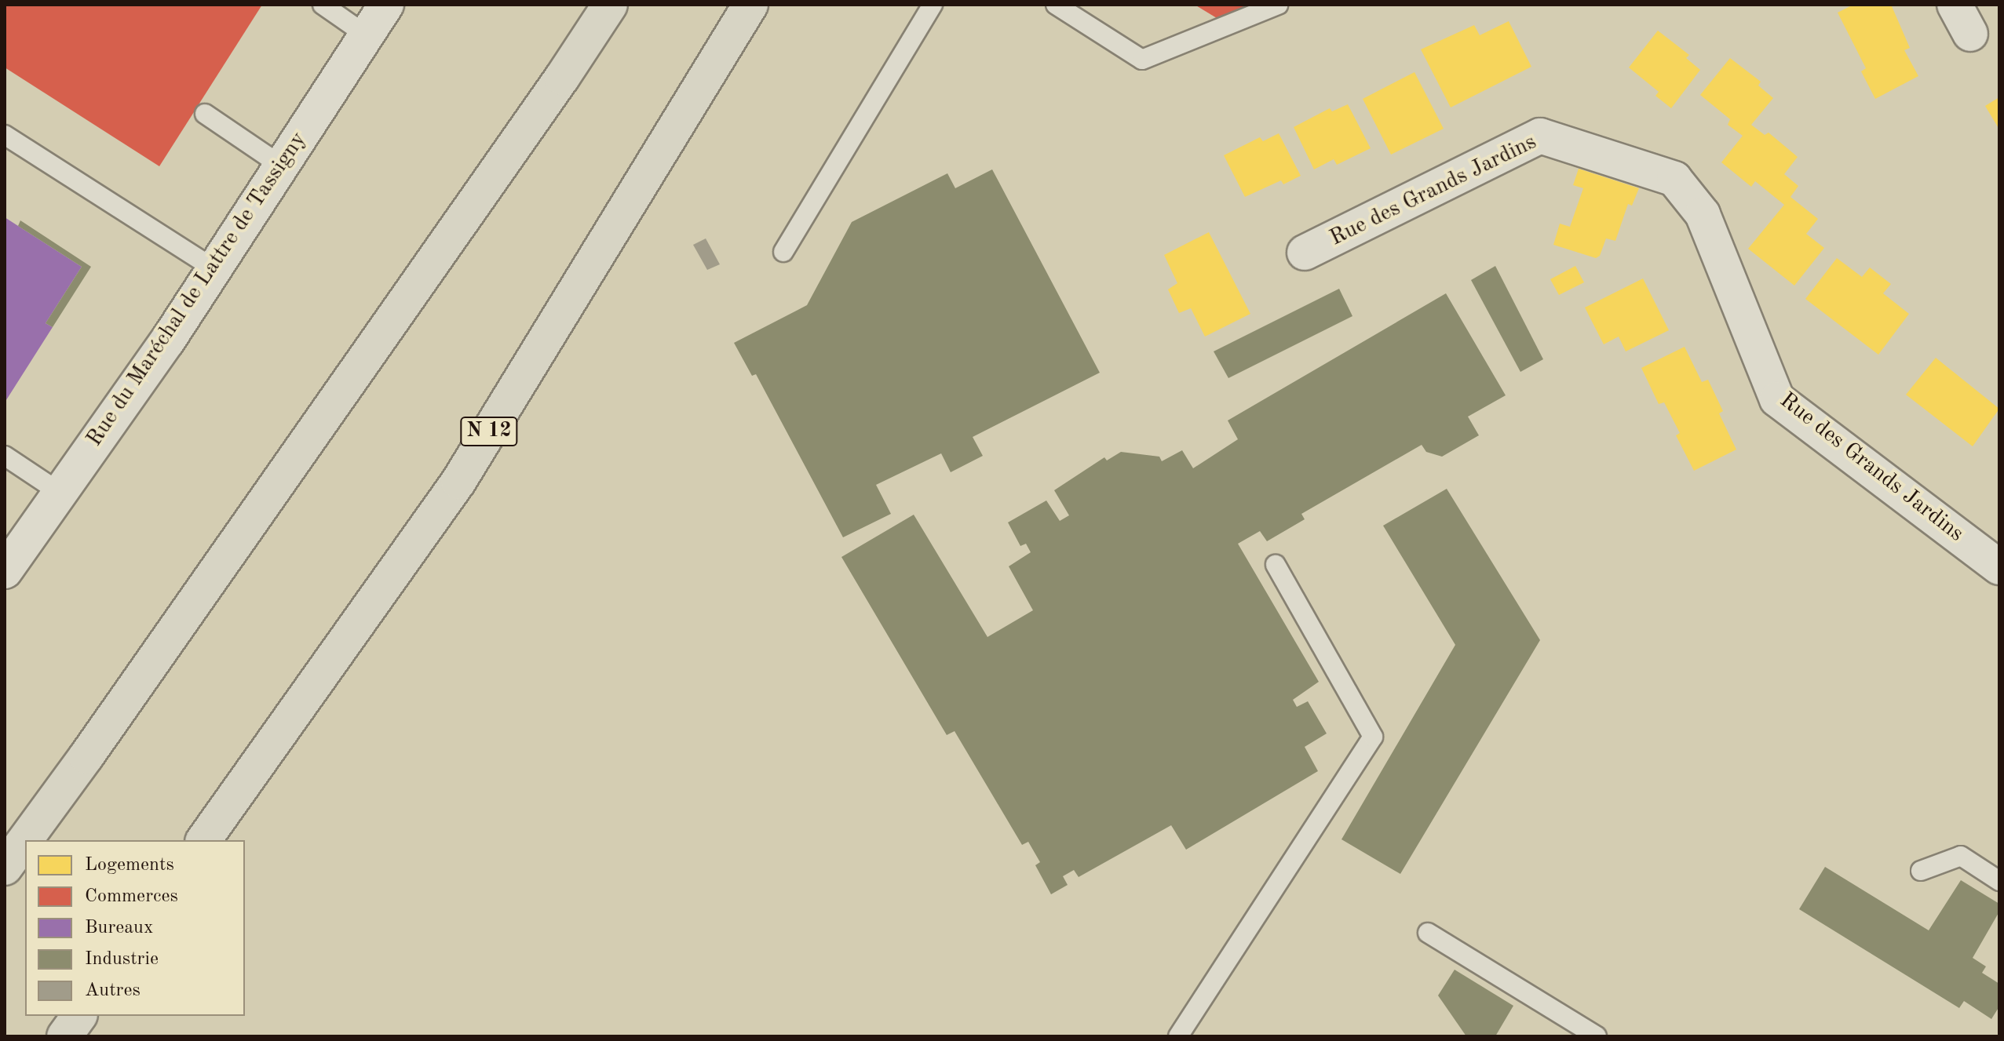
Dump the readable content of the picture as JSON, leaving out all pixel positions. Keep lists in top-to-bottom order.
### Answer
{
  "streets": {
    "highway": ["N 12"],
    "street": ["Rue des Grands Jardins", "Rue du Maréchal de Lattre de Tassigny"]
  },
  "legend": [
    "Logements",
    "Commerces",
    "Bureaux",
    "Industrie",
    "Autres"
  ]
}
